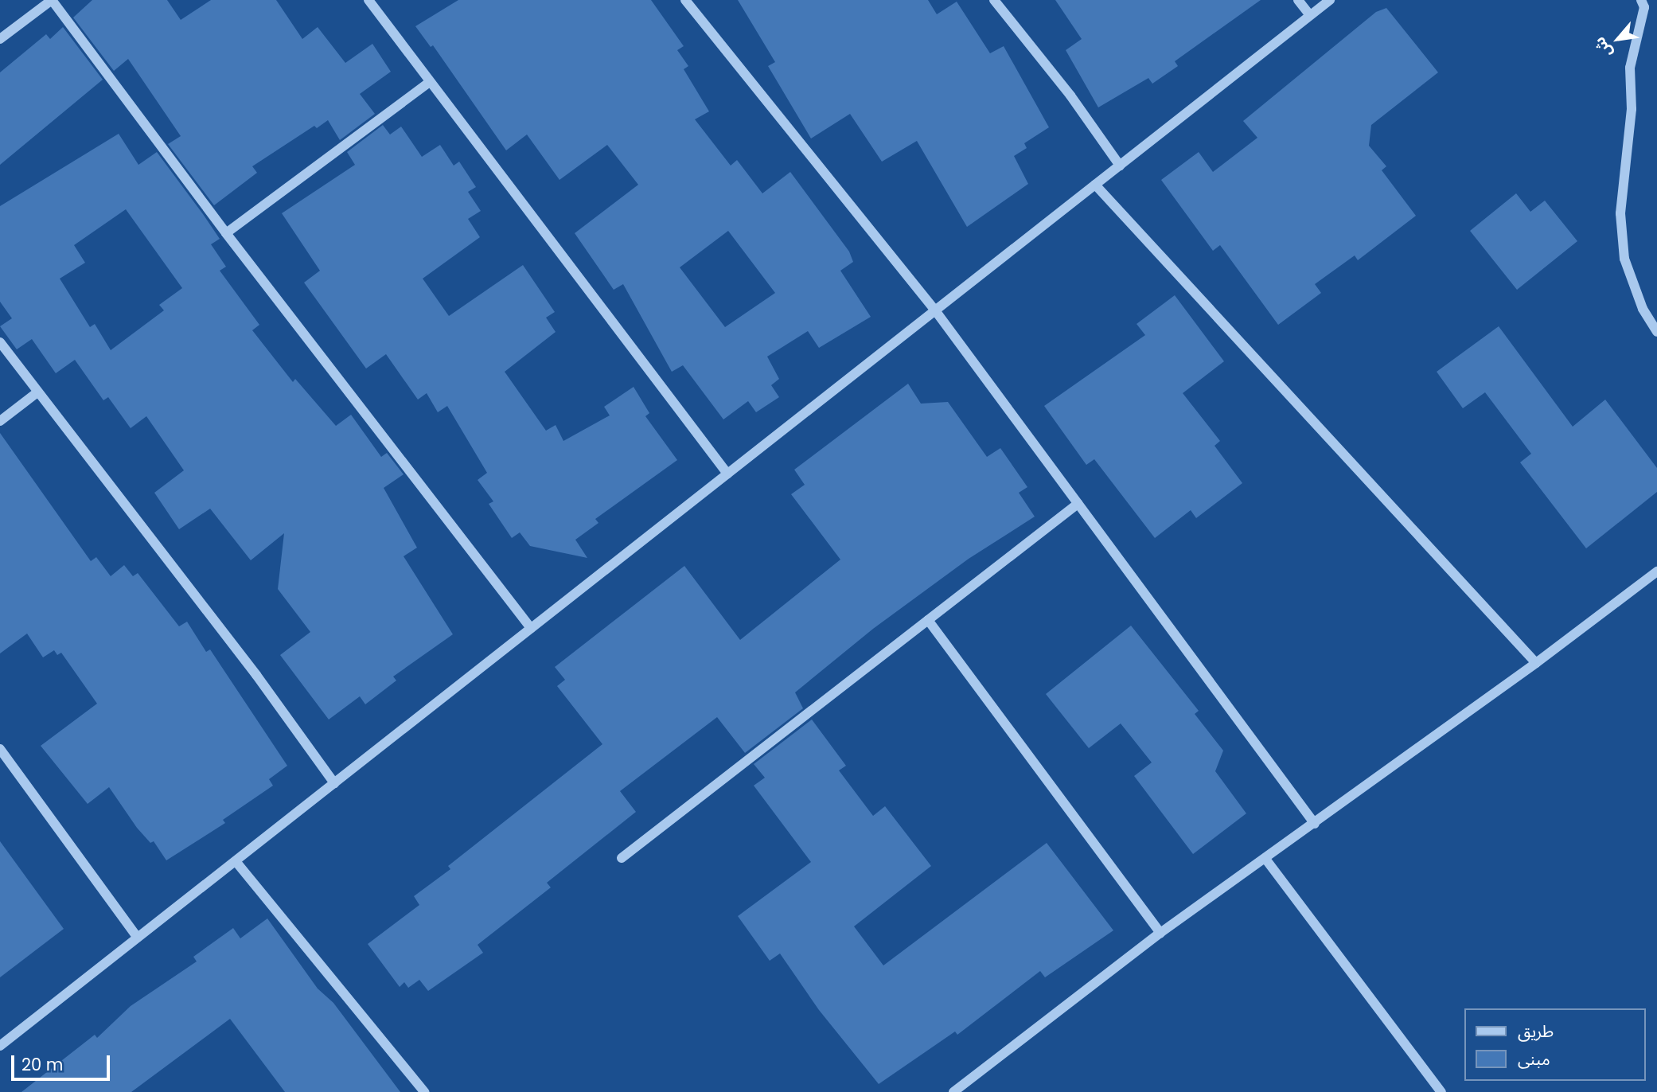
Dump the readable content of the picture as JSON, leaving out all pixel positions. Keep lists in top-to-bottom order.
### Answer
{
  "legend": ["طريق", "مبنى"],
  "scale_bar": "20 m",
  "north": "bottom left"
}
